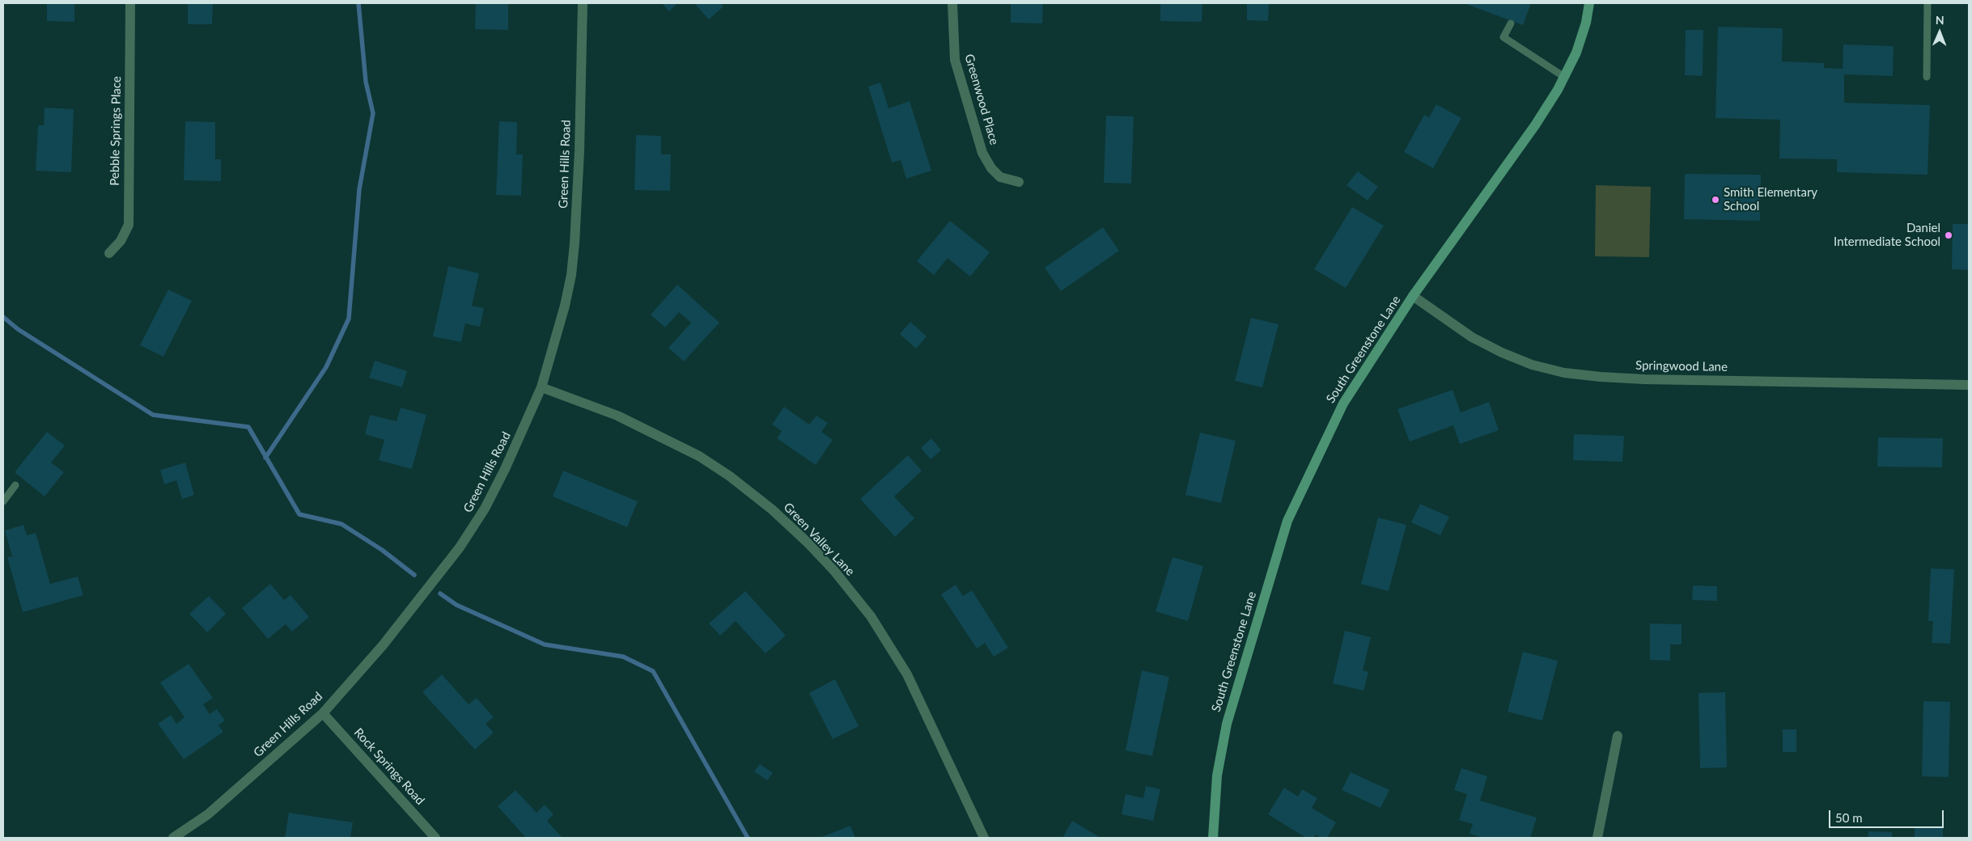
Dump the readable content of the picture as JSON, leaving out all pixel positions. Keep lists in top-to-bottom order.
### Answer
{
  "streets": {
    "street": [
      "Greenwood Place",
      "Pebble Springs Place",
      "Green Hills Road",
      "South Greenstone Lane",
      "Springwood Lane",
      "Green Valley Lane",
      "Rock Springs Road"
    ]
  },
  "crossings": [
    ["Green Hills Road", "Green Valley Lane"],
    ["Green Hills Road", "Rock Springs Road"],
    ["South Greenstone Lane", "Springwood Lane"]
  ],
  "places": ["Smith Elementary School", "Daniel Intermediate School"],
  "scale_bar": "50 m",
  "north": "top"
}
